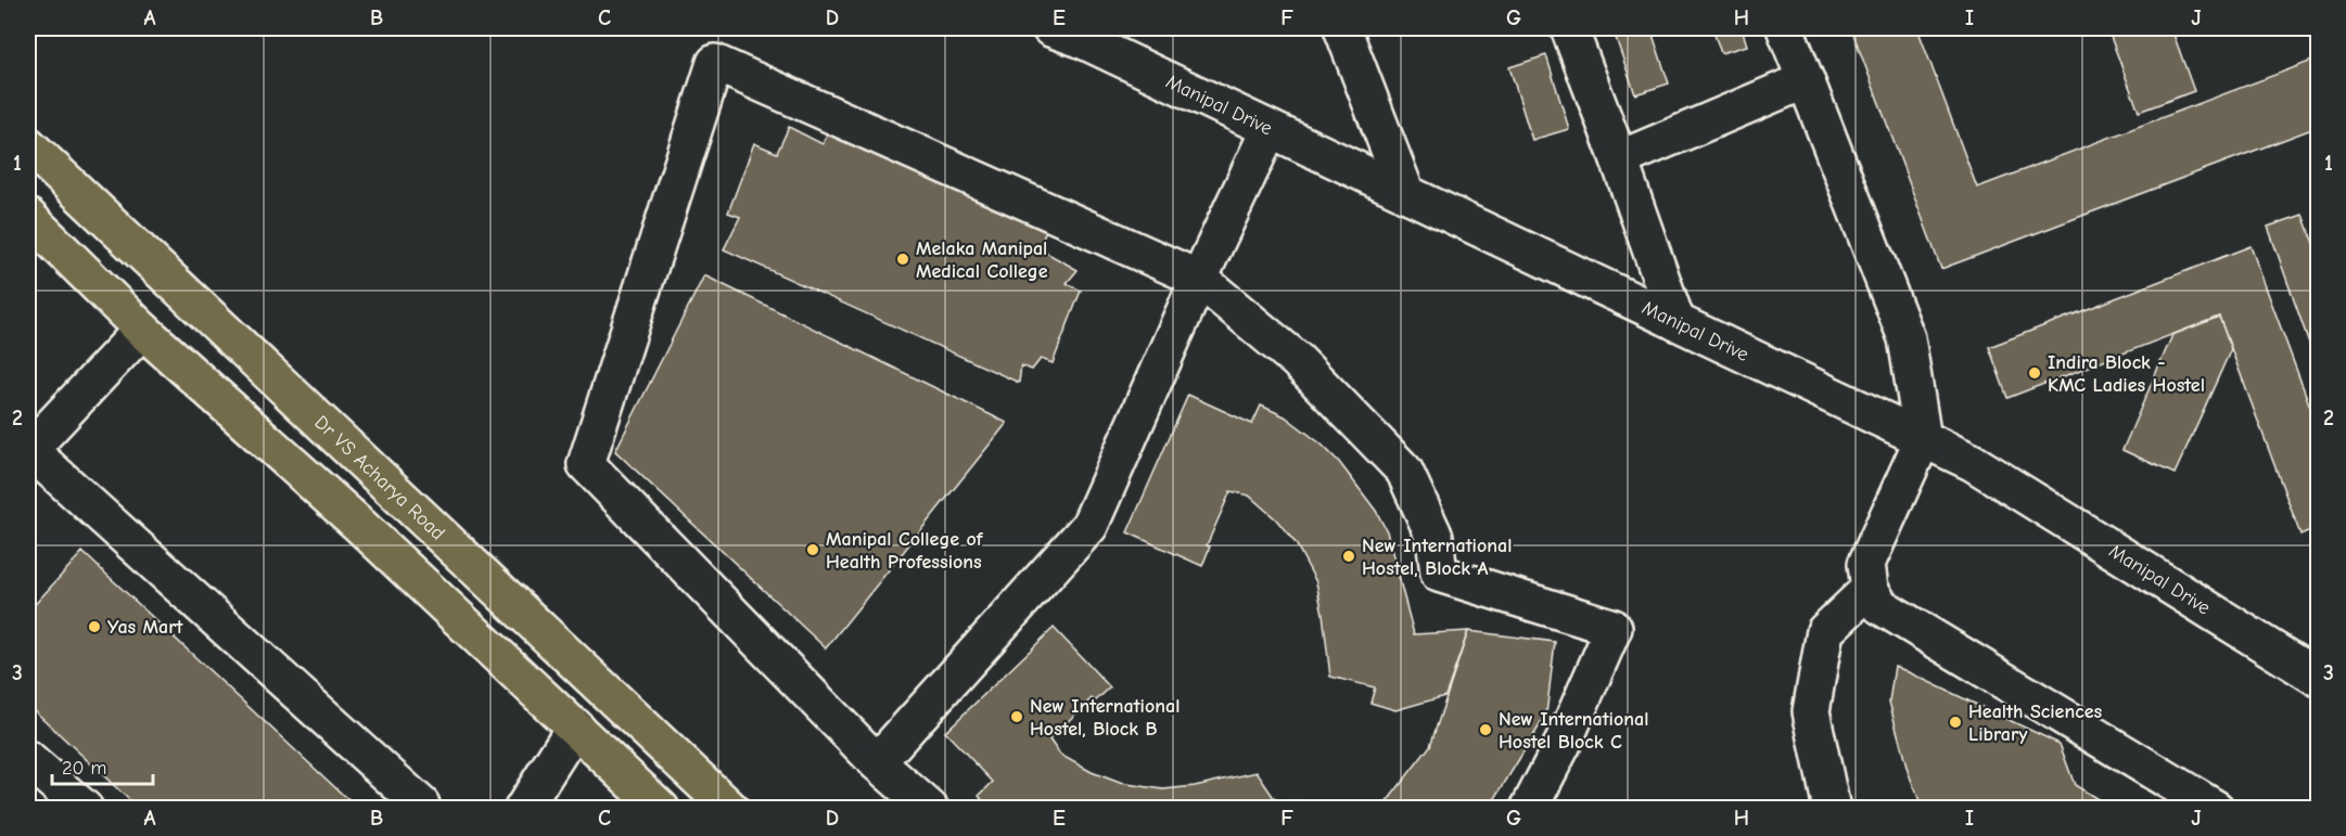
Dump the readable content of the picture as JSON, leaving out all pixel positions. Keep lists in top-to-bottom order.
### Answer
{
  "streets": {
    "main road": ["Dr VS Acharya Road"],
    "street": ["Manipal Drive"]
  },
  "places": [
    "Melaka Manipal Medical College",
    "Indira Block - KMC Ladies Hostel",
    "Manipal College of Health Professions",
    "New International Hostel, Block A",
    "Yas Mart",
    "New International Hostel, Block B",
    "Health Sciences Library",
    "New International Hostel Block C"
  ],
  "scale_bar": "20 m",
  "grid": {
    "columns": [
      "A",
      "B",
      "C",
      "D",
      "E",
      "F",
      "G",
      "H",
      "I",
      "J"
    ],
    "rows": ["1", "2", "3"]
  }
}
